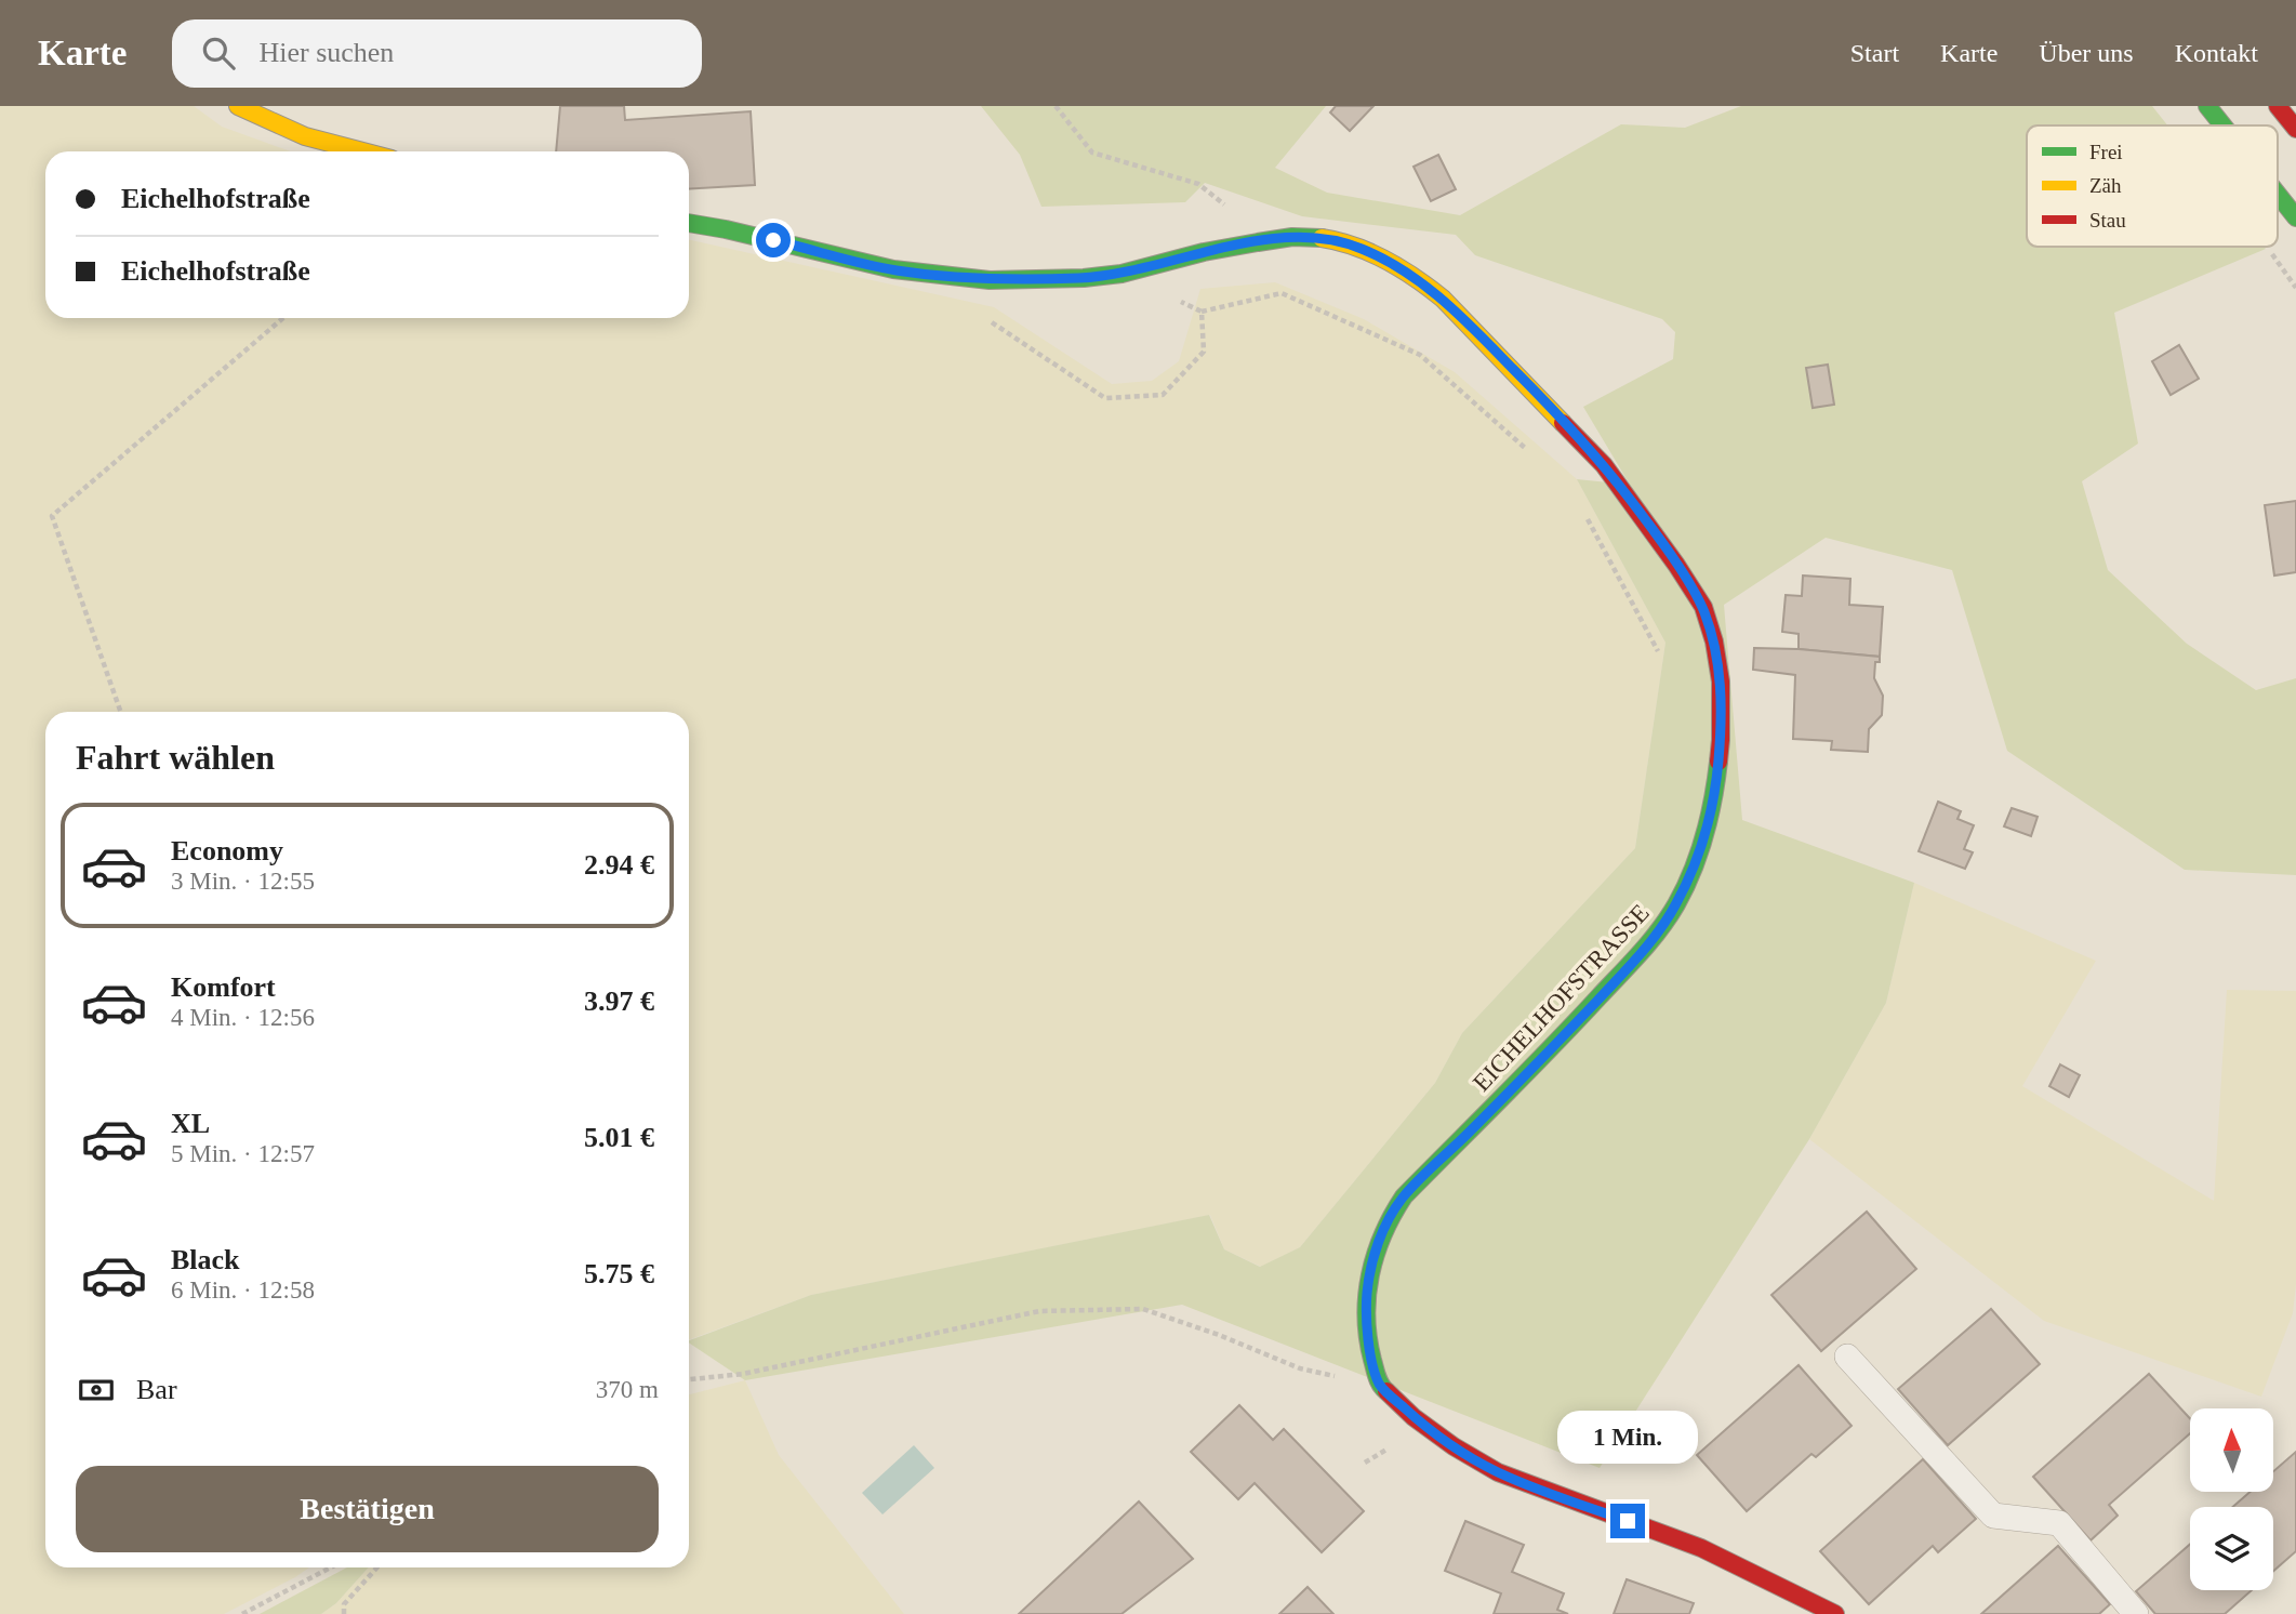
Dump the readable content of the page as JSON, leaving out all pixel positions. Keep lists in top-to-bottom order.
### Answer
{
  "streets": {
    "main road": ["EICHELHOFSTRASSE"]
  },
  "legend": ["Frei", "Zäh", "Stau"],
  "north": "top",
  "page": {
    "header": "Karte",
    "search": "Hier suchen",
    "nav": [
      "Start",
      "Karte",
      "Über uns",
      "Kontakt"
    ],
    "banner": ["Eichelhofstraße", "Eichelhofstraße"],
    "heading": "Fahrt wählen",
    "list": [
      {
        "name": "Economy",
        "note": "3 Min. · 12:55",
        "value": "2.94 €"
      },
      {
        "name": "Komfort",
        "note": "4 Min. · 12:56",
        "value": "3.97 €"
      },
      {
        "name": "XL",
        "note": "5 Min. · 12:57",
        "value": "5.01 €"
      },
      {
        "name": "Black",
        "note": "6 Min. · 12:58",
        "value": "5.75 €"
      }
    ],
    "pay": ["Bar", "370 m"],
    "bubble": "1 Min.",
    "buttons": "Bestätigen"
  }
}
